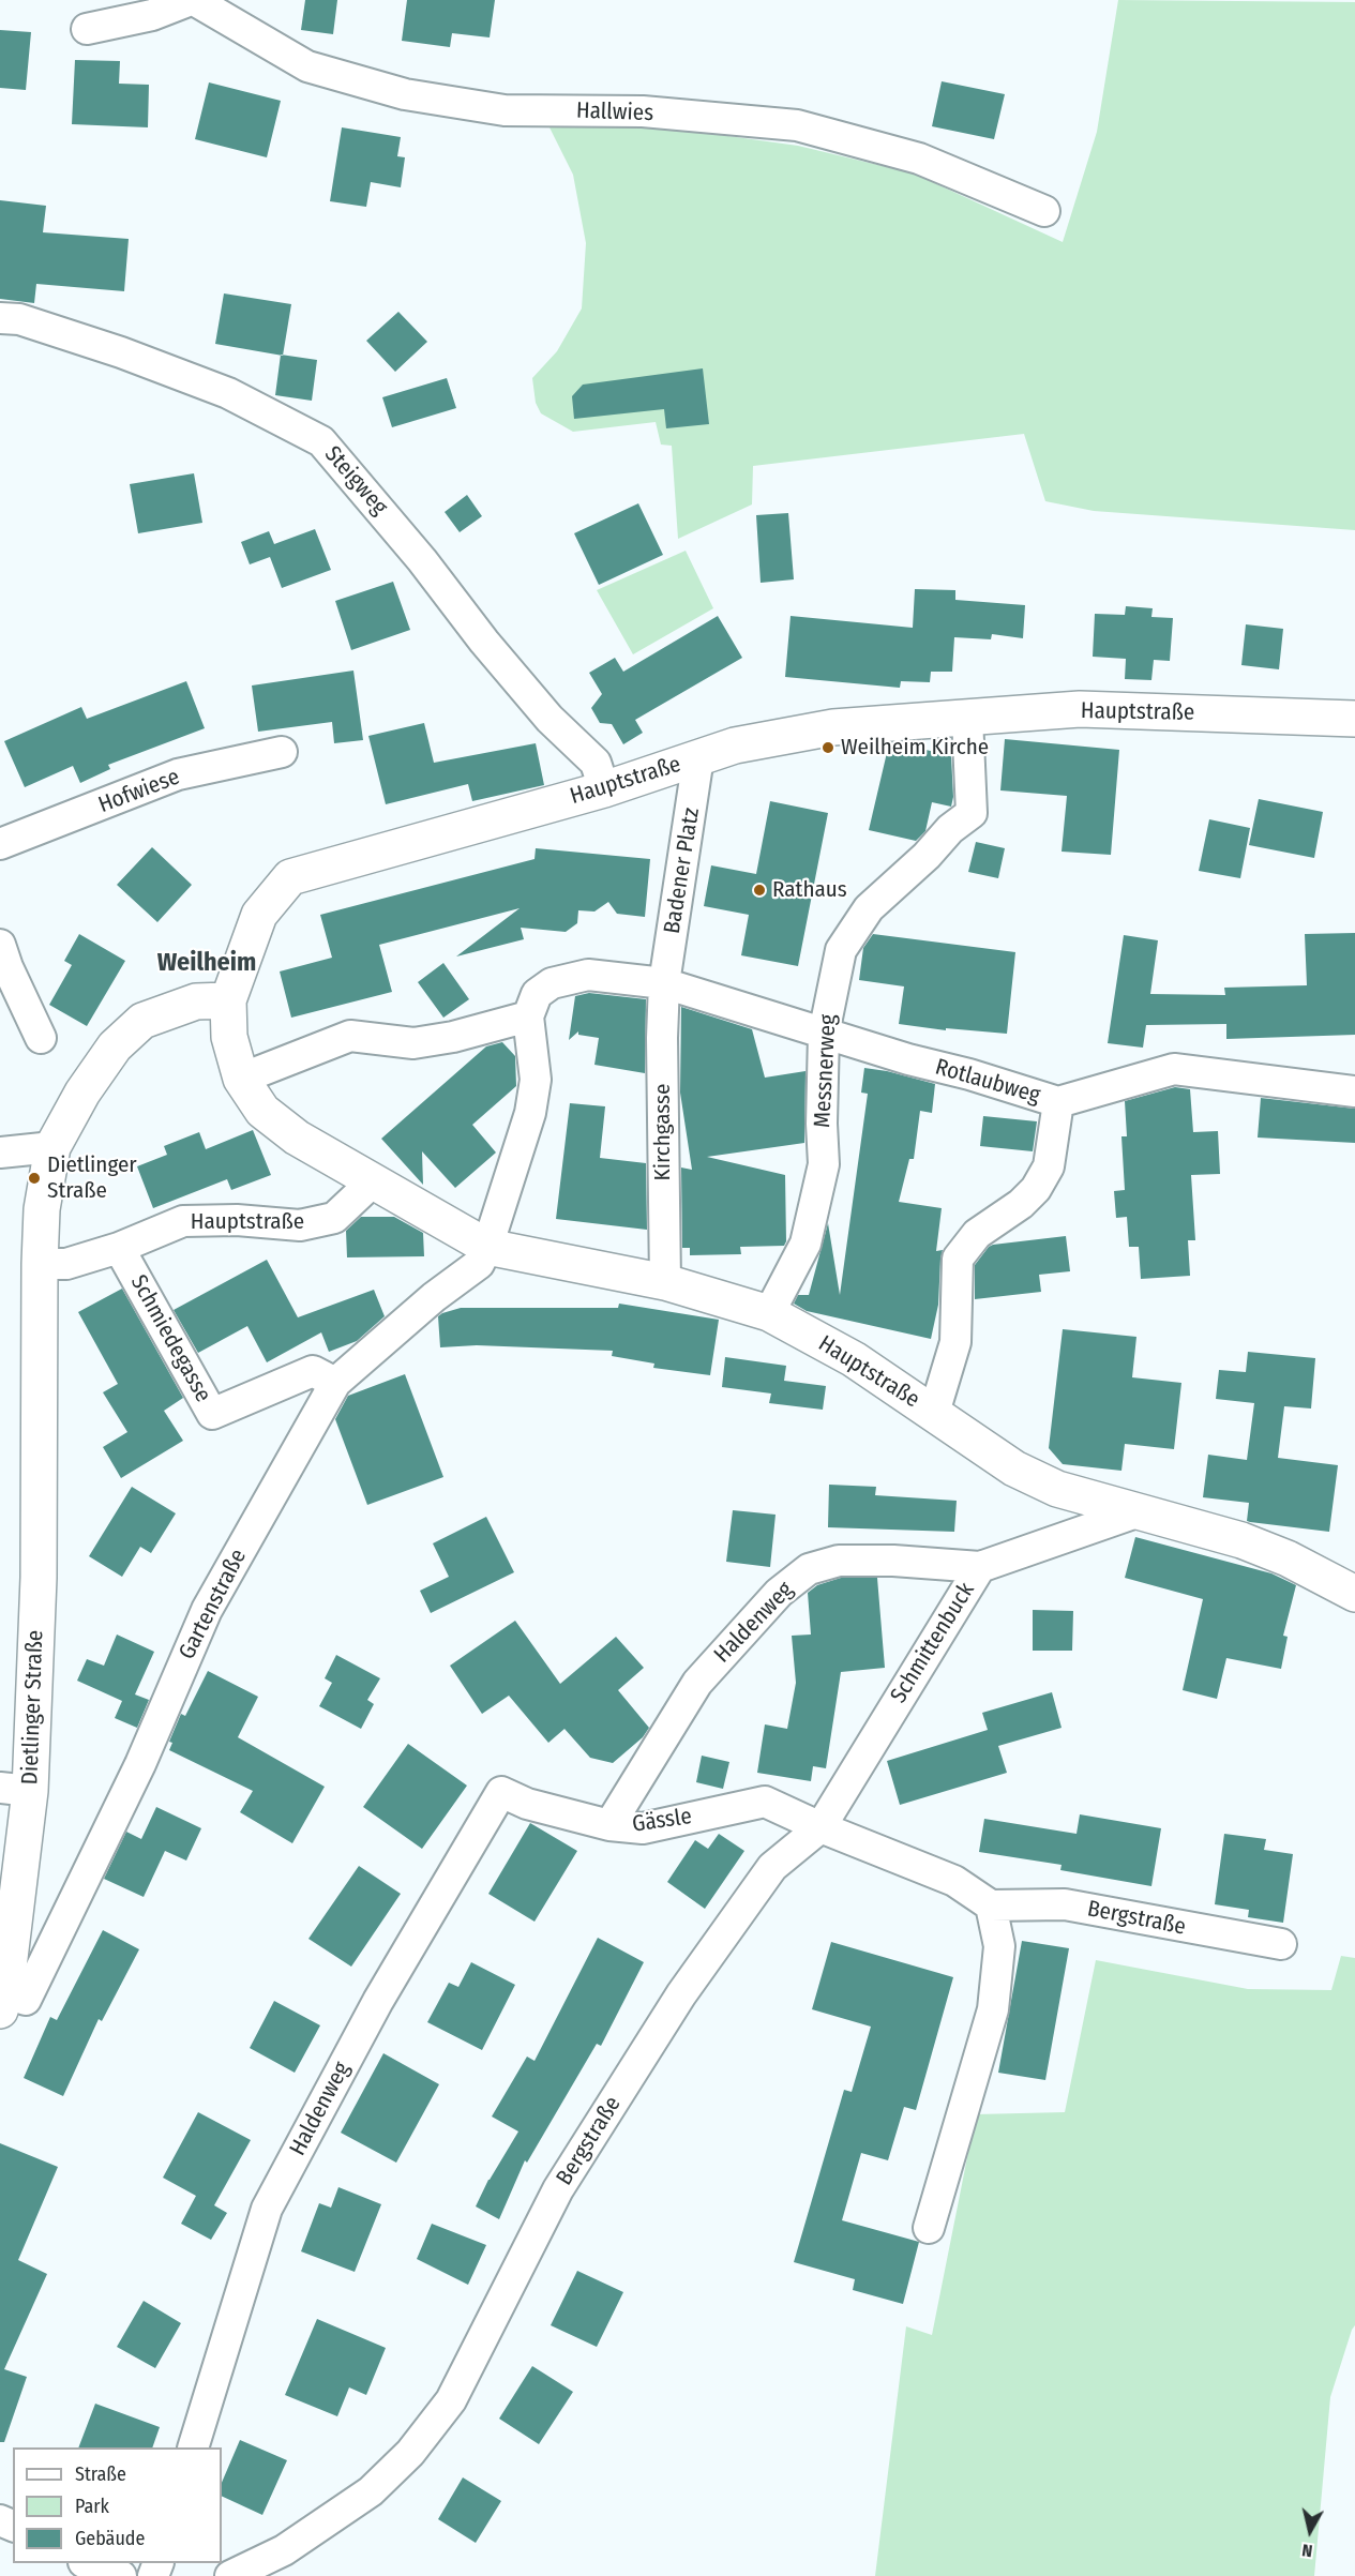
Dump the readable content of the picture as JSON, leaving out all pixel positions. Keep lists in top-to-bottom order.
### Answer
{
  "streets": {
    "street": [
      "Hallwies",
      "Steigweg",
      "Hauptstraße",
      "Hofwiese",
      "Badener Platz",
      "Messnerweg",
      "Rotlaubweg",
      "Kirchgasse",
      "Schmiedegasse",
      "Gartenstraße",
      "Haldenweg",
      "Schmittenbuck",
      "Dietlinger Straße",
      "Gässle",
      "Bergstraße"
    ]
  },
  "crossings": [
    ["Steigweg", "Hauptstraße"],
    ["Hauptstraße", "Badener Platz"],
    ["Hauptstraße", "Messnerweg"],
    ["Hauptstraße", "Kirchgasse"],
    ["Hauptstraße", "Schmiedegasse"],
    ["Hauptstraße", "Gartenstraße"],
    ["Hauptstraße", "Schmittenbuck"],
    ["Hauptstraße", "Dietlinger Straße"],
    ["Badener Platz", "Rotlaubweg"],
    ["Badener Platz", "Kirchgasse"],
    ["Messnerweg", "Rotlaubweg"],
    ["Rotlaubweg", "Kirchgasse"],
    ["Rotlaubweg", "Gartenstraße"],
    ["Schmiedegasse", "Gartenstraße"],
    ["Gartenstraße", "Dietlinger Straße"],
    ["Haldenweg", "Schmittenbuck"],
    ["Haldenweg", "Gässle"],
    ["Schmittenbuck", "Gässle"],
    ["Schmittenbuck", "Bergstraße"],
    ["Gässle", "Bergstraße"]
  ],
  "districts": ["Weilheim"],
  "places": ["Weilheim Kirche", "Rathaus", "Dietlinger Straße"],
  "legend": ["Straße", "Park", "Gebäude"],
  "north": "bottom"
}
